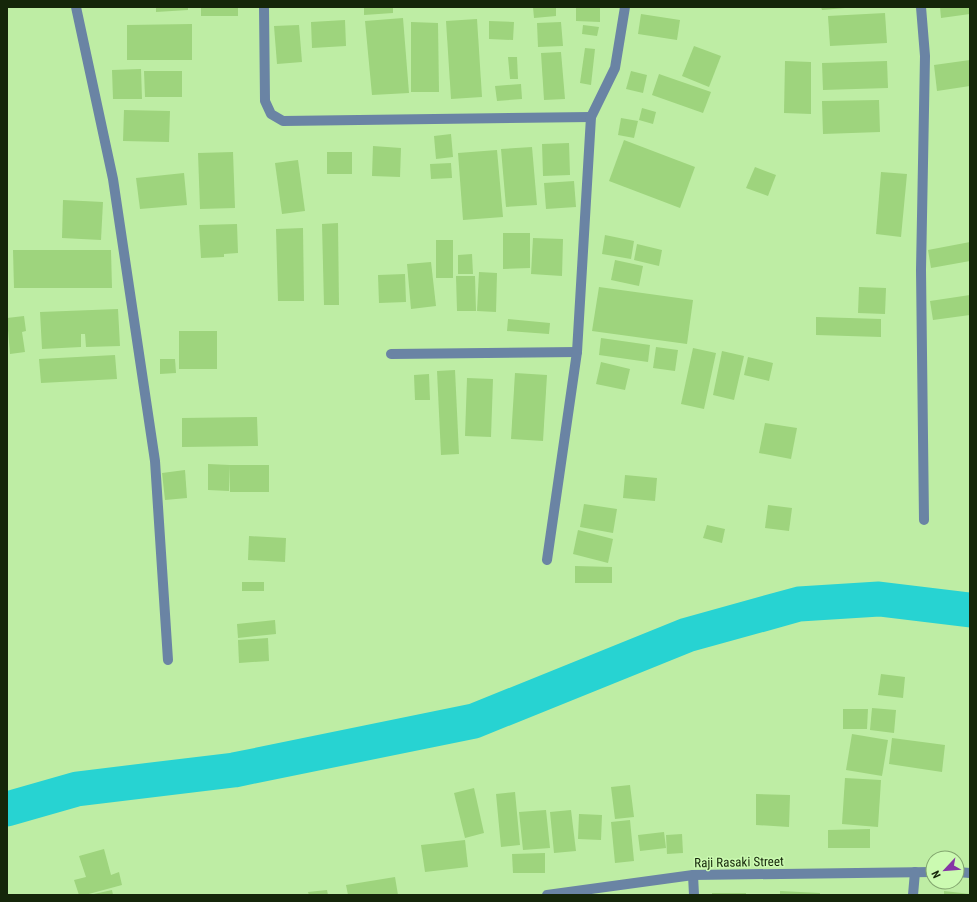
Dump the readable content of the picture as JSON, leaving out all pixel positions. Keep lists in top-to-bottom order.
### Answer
{
  "streets": {
    "street": ["Raji Rasaki Street"]
  },
  "north": "bottom left"
}
